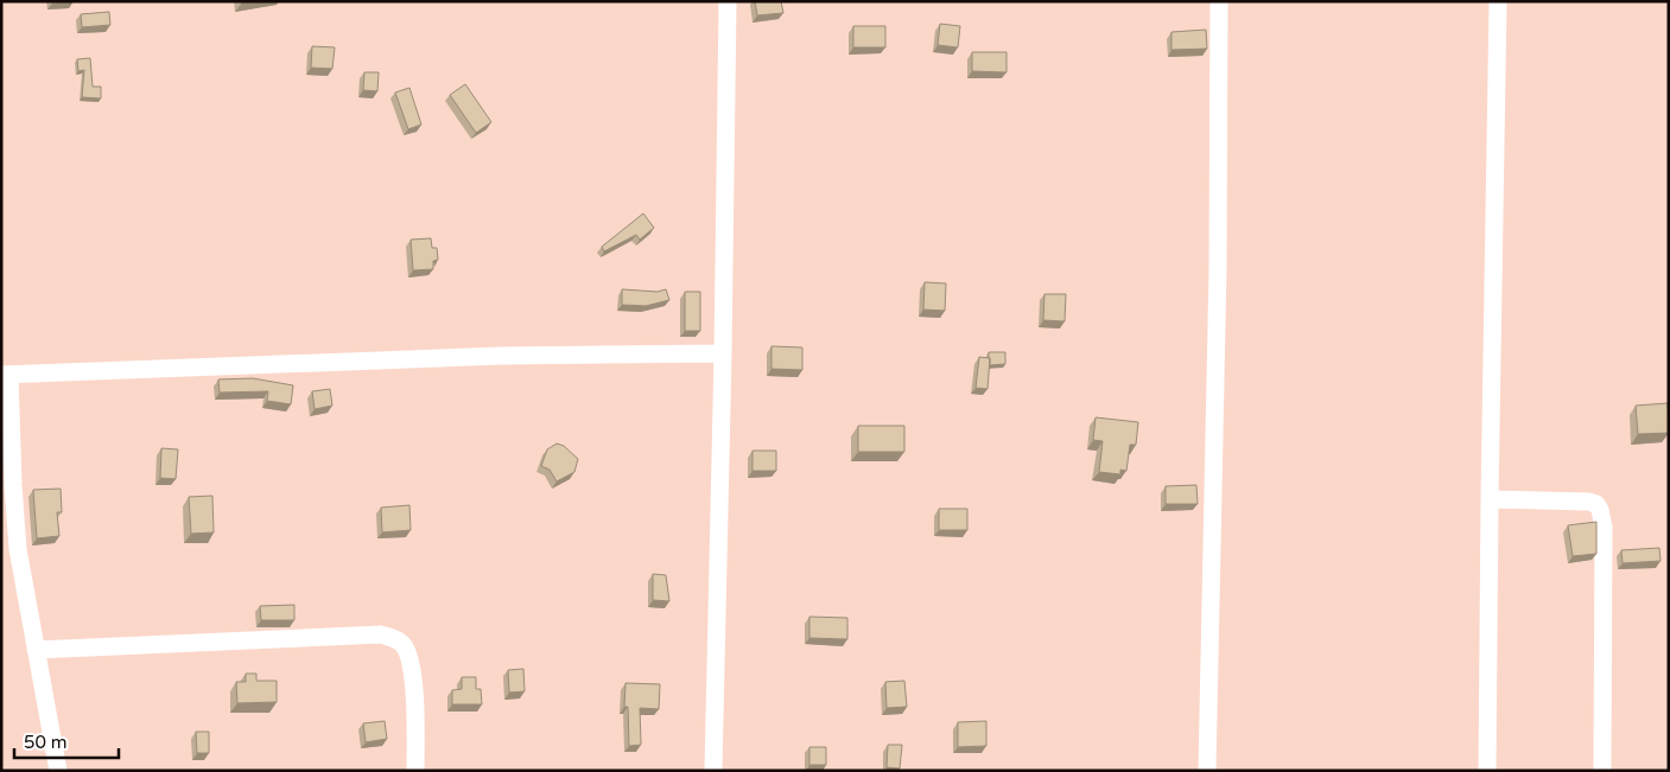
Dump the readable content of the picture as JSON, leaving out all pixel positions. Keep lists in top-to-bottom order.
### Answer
{
  "scale_bar": "50 m"
}
